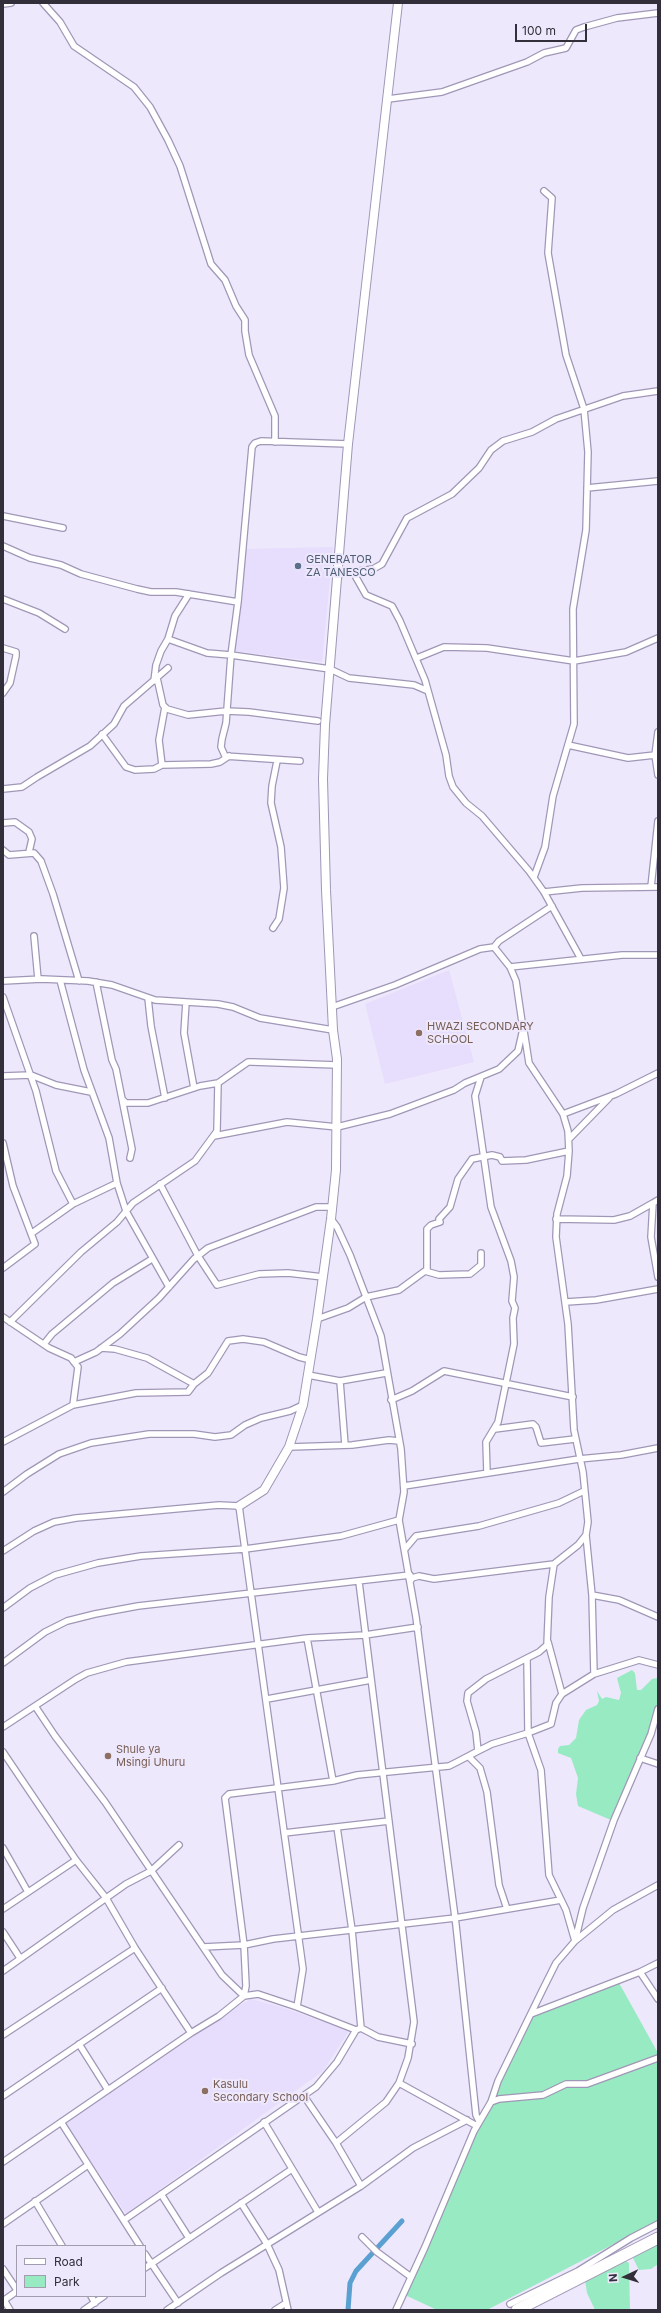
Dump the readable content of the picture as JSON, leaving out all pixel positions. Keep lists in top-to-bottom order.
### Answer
{
  "places": [
    "GENERATOR ZA TANESCO",
    "HWAZI SECONDARY SCHOOL",
    "Shule ya Msingi Uhuru",
    "Kasulu Secondary School"
  ],
  "legend": ["Road", "Park"],
  "scale_bar": "100 m",
  "north": "left"
}
